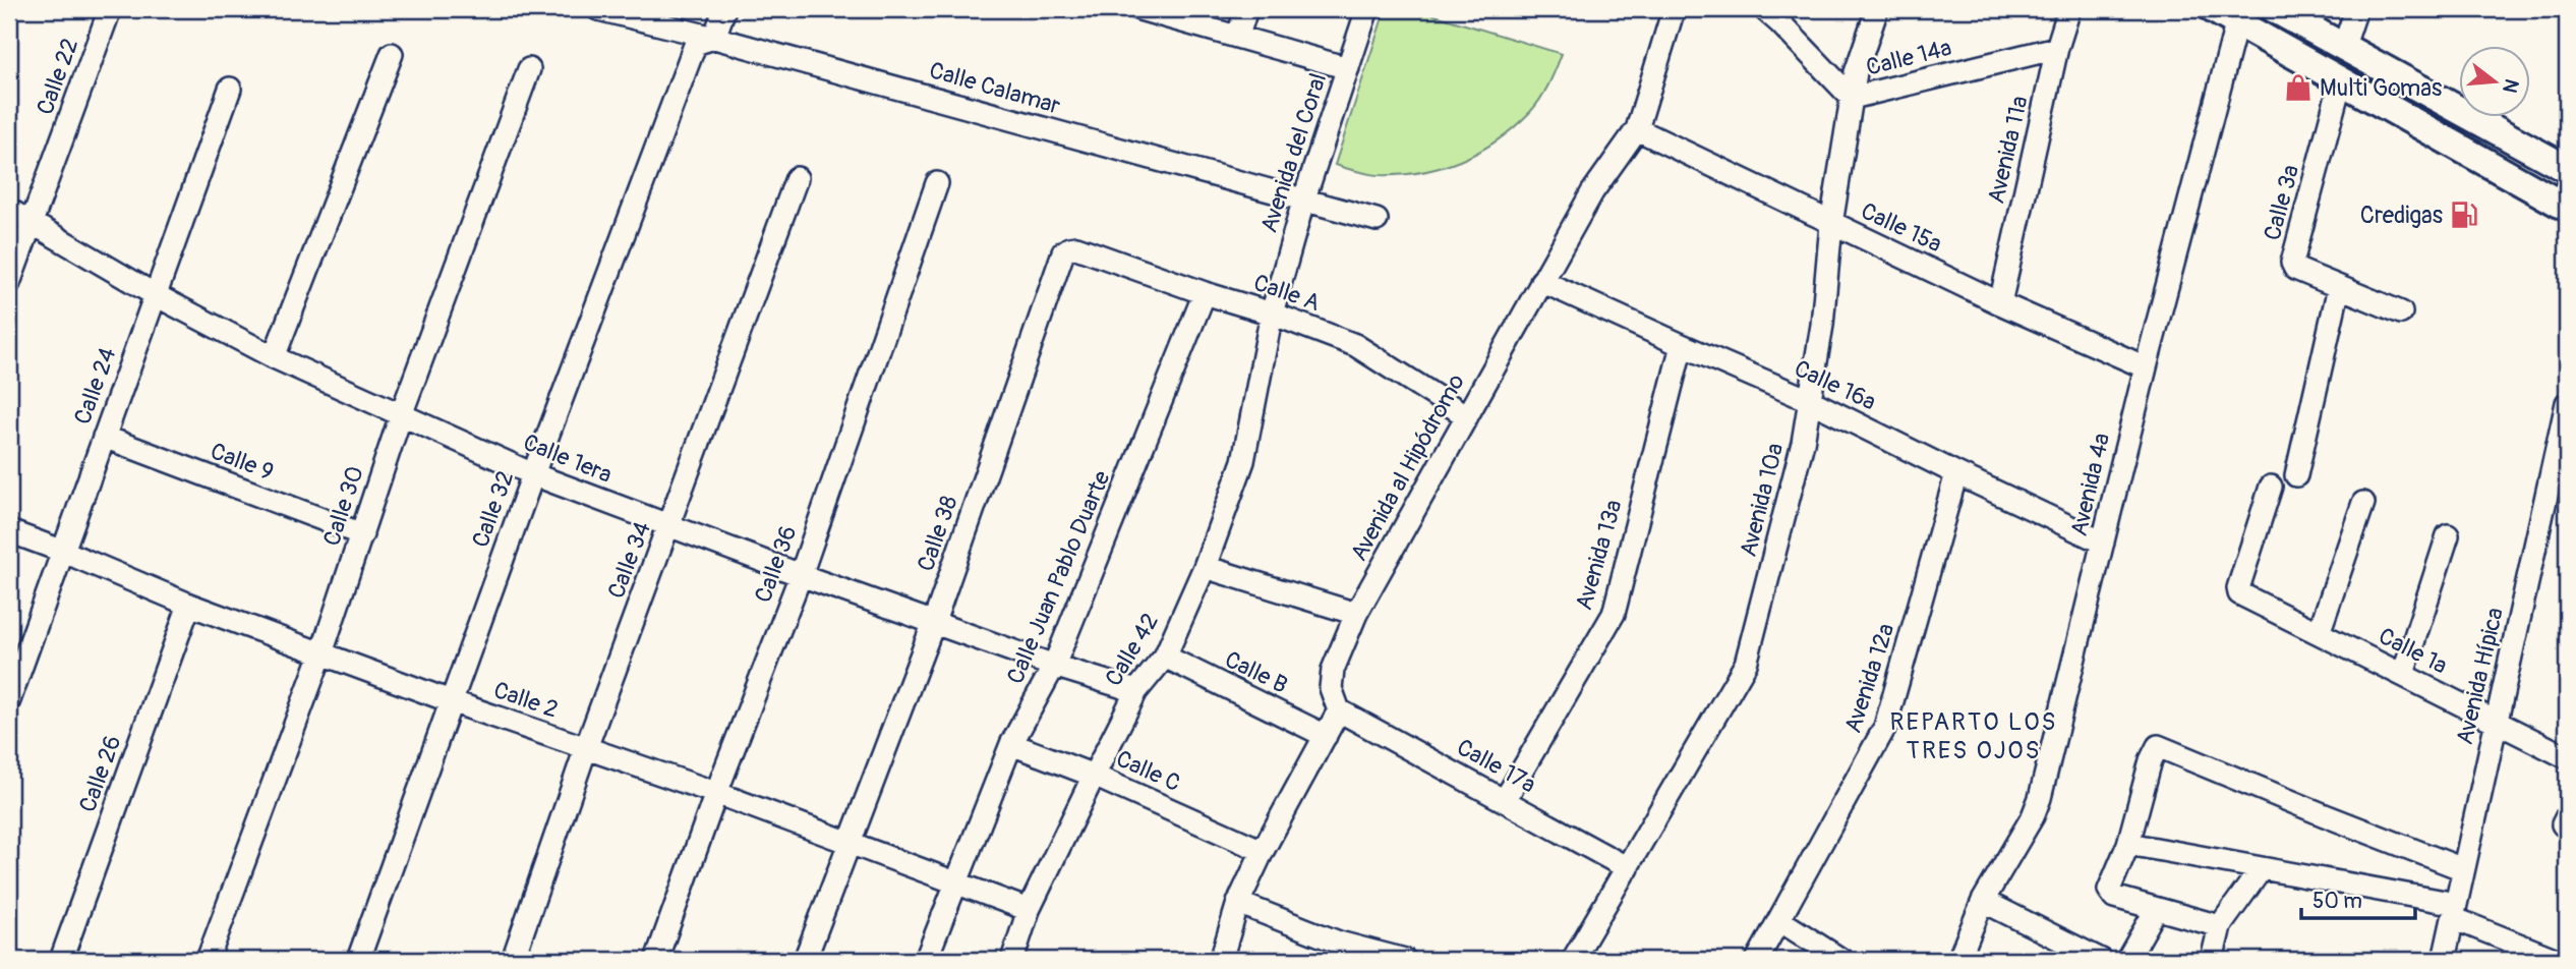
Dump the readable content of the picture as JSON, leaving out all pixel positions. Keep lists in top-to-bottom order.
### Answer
{
  "streets": {
    "street": [
      "Calle 14a",
      "Calle 22",
      "Calle Calamar",
      "Avenida 11a",
      "Avenida del Coral",
      "Calle 3a",
      "Calle 15a",
      "Calle A",
      "Calle 16a",
      "Calle 24",
      "Calle 1era",
      "Calle 9",
      "Avenida al Hipódromo",
      "Avenida 4a",
      "Avenida 10a",
      "Calle 30",
      "Calle 32",
      "Calle 38",
      "Avenida 13a",
      "Calle 34",
      "Calle 36",
      "Calle Juan Pablo Duarte",
      "Calle 42",
      "Calle 1a",
      "Calle B",
      "Avenida Hípica",
      "Avenida 12a",
      "Calle 2",
      "Calle 17a",
      "Calle C",
      "Calle 26"
    ]
  },
  "crossings": [
    ["Calle 14a", "Avenida 11a"],
    ["Calle 14a", "Avenida 10a"],
    ["Calle 22", "Calle 1era"],
    ["Calle Calamar", "Avenida del Coral"],
    ["Calle Calamar", "Calle 32"],
    ["Avenida 11a", "Calle 15a"],
    ["Avenida del Coral", "Calle A"],
    ["Avenida del Coral", "Calle 42"],
    ["Calle 15a", "Avenida al Hipódromo"],
    ["Calle 15a", "Avenida 4a"],
    ["Calle 15a", "Avenida 10a"],
    ["Calle A", "Avenida al Hipódromo"],
    ["Calle A", "Calle 38"],
    ["Calle A", "Calle Juan Pablo Duarte"],
    ["Calle A", "Calle 42"],
    ["Calle 16a", "Avenida al Hipódromo"],
    ["Calle 16a", "Avenida 4a"],
    ["Calle 16a", "Avenida 10a"],
    ["Calle 16a", "Avenida 13a"],
    ["Calle 16a", "Avenida 12a"],
    ["Calle 24", "Calle 1era"],
    ["Calle 24", "Calle 9"],
    ["Calle 24", "Calle 2"],
    ["Calle 1era", "Calle 30"],
    ["Calle 1era", "Calle 32"],
    ["Calle 1era", "Calle 38"],
    ["Calle 1era", "Calle 34"],
    ["Calle 1era", "Calle 36"],
    ["Calle 1era", "Calle Juan Pablo Duarte"],
    ["Calle 1era", "Calle 42"],
    ["Calle 9", "Calle 30"],
    ["Avenida al Hipódromo", "Calle 17a"],
    ["Avenida 10a", "Calle 17a"],
    ["Calle 30", "Calle 2"],
    ["Calle 32", "Calle 2"],
    ["Calle 38", "Calle 2"],
    ["Avenida 13a", "Calle 17a"],
    ["Calle 34", "Calle 2"],
    ["Calle 36", "Calle 2"],
    ["Calle Juan Pablo Duarte", "Calle 2"],
    ["Calle Juan Pablo Duarte", "Calle C"],
    ["Calle 42", "Calle B"],
    ["Calle 42", "Calle 2"],
    ["Calle 42", "Calle C"],
    ["Calle 1a", "Avenida Hípica"],
    ["Calle 2", "Calle 26"]
  ],
  "districts": ["REPARTO LOS TRES OJOS"],
  "places": {
    "shop": ["Multi Gomas"],
    "fuel station": ["Credigas"]
  },
  "scale_bar": "50 m",
  "north": "right"
}
